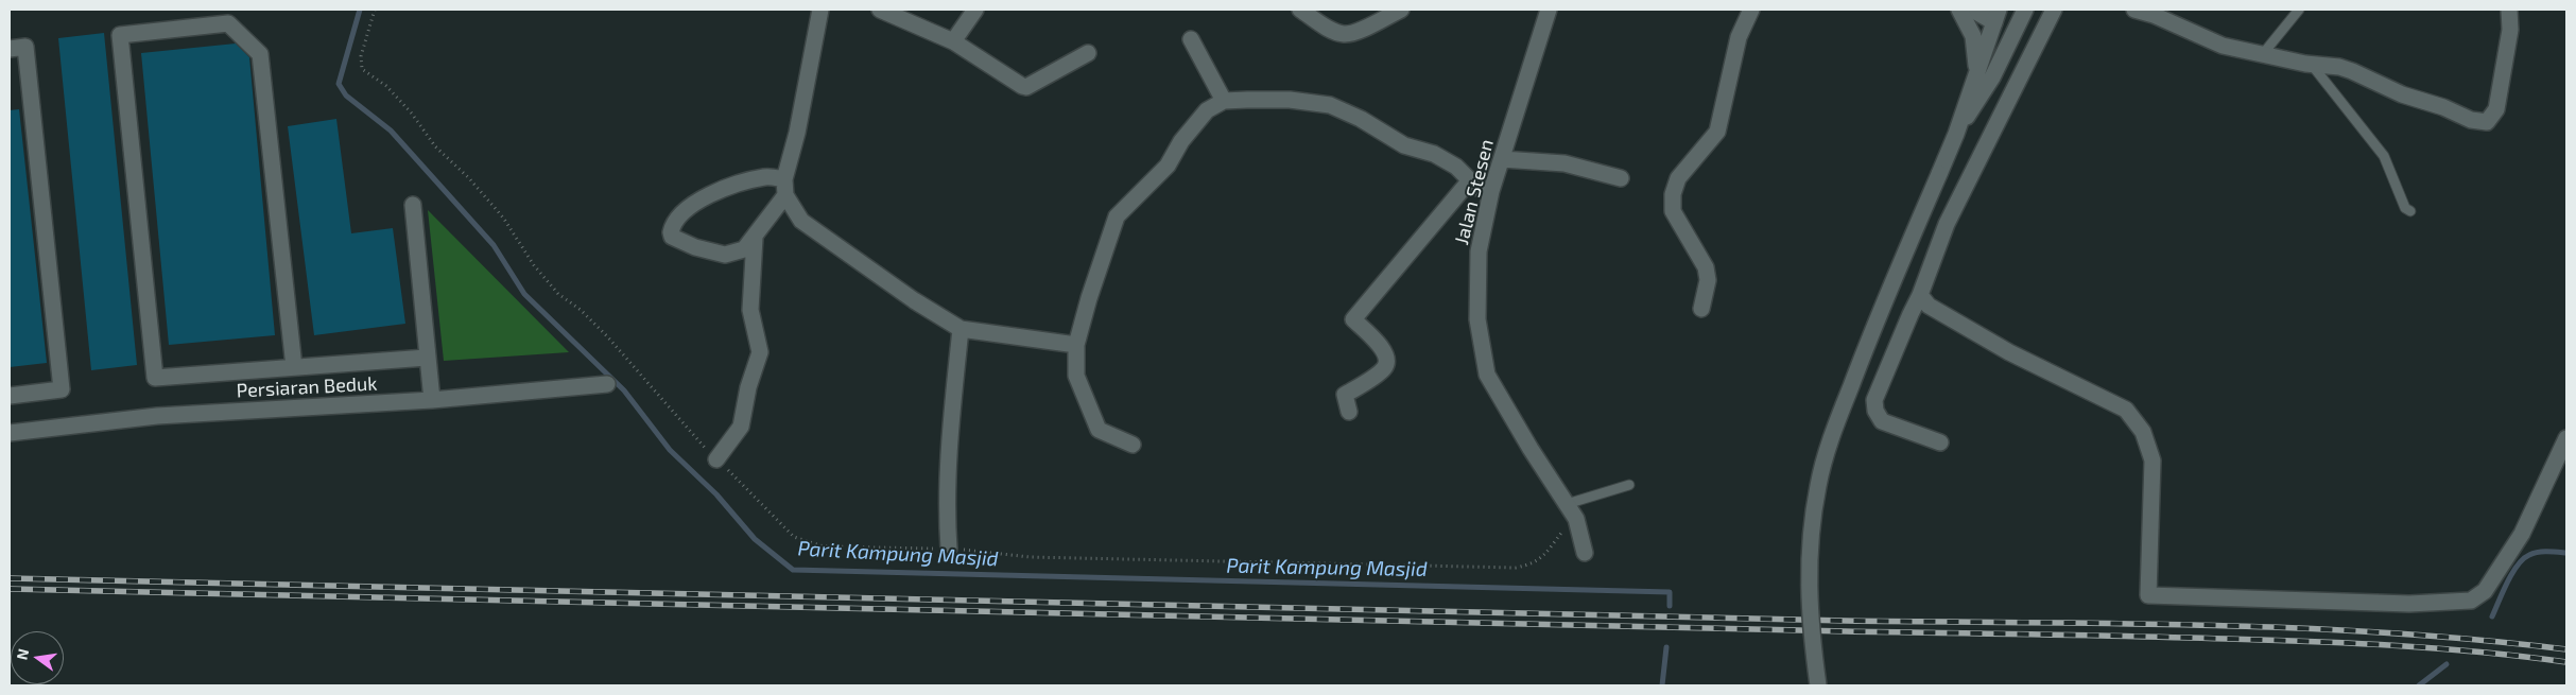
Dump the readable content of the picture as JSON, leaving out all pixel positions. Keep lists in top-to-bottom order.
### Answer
{
  "streets": {
    "street": ["Jalan Stesen", "Persiaran Beduk"]
  },
  "water": ["Parit Kampung Masjid"],
  "north": "left"
}
